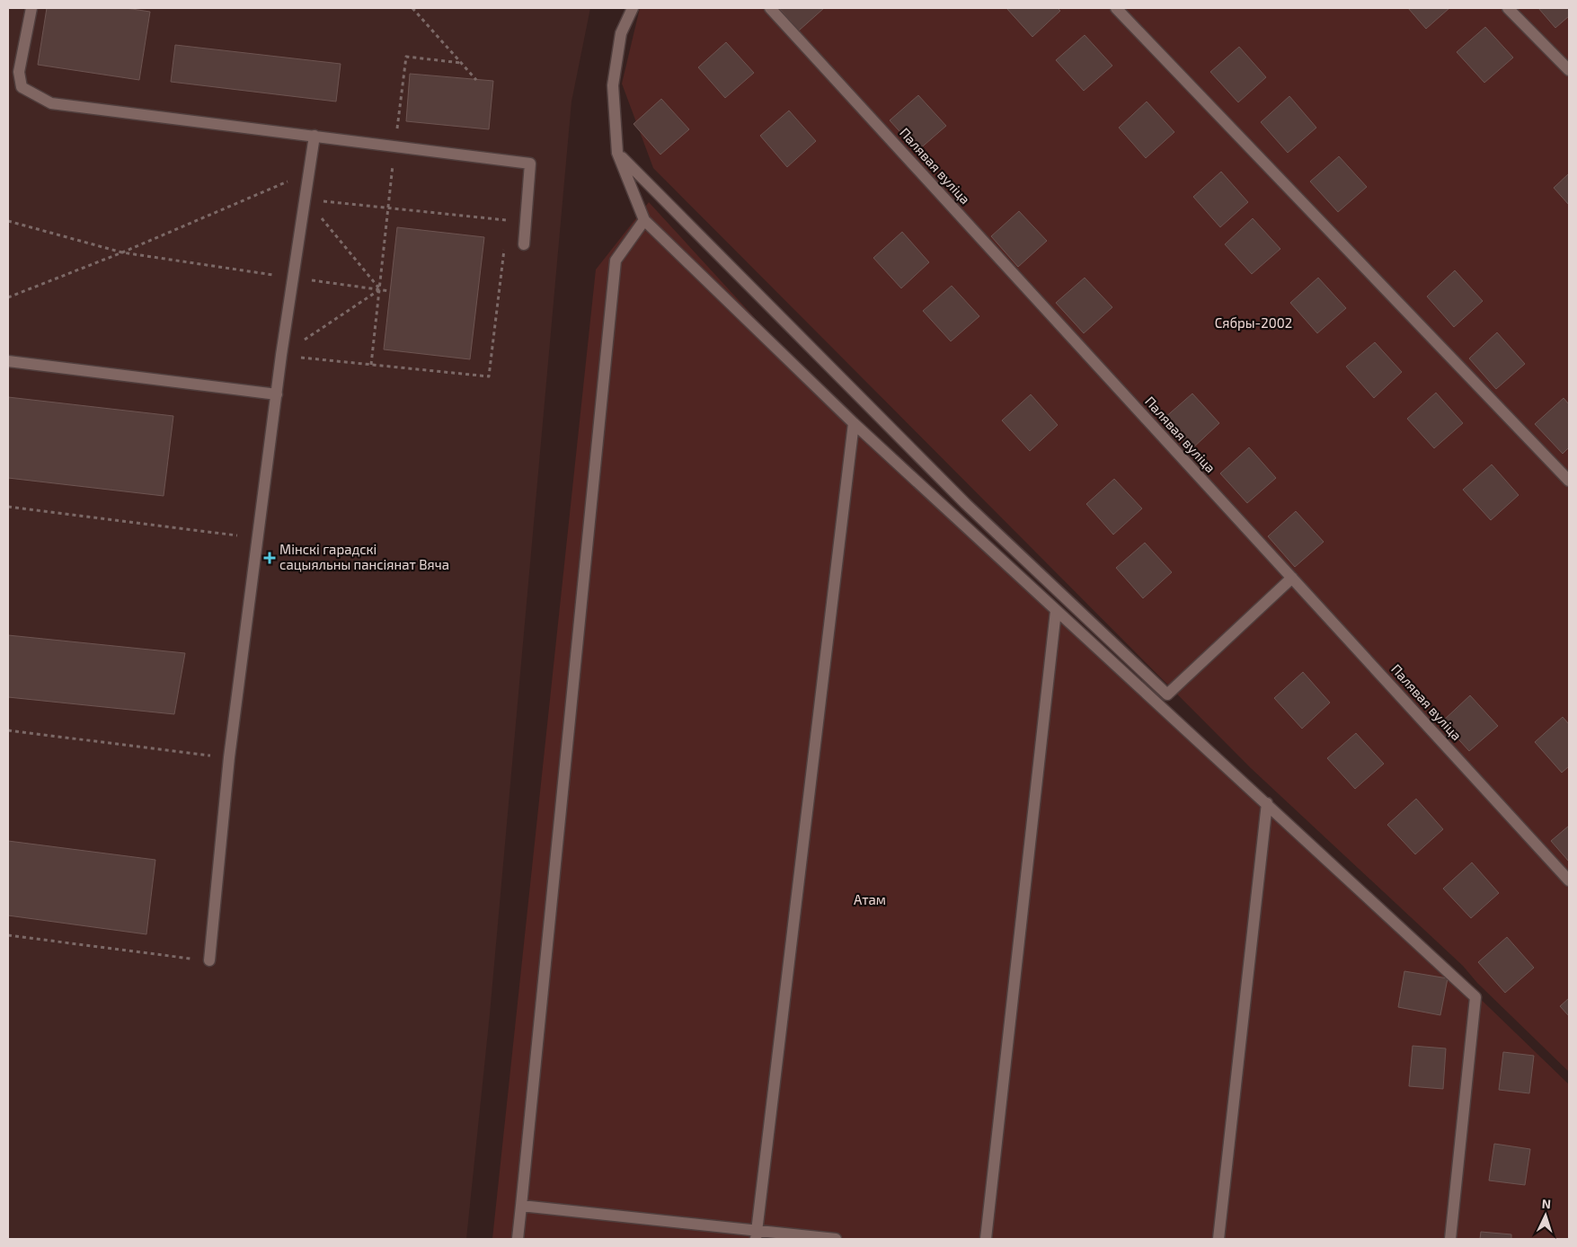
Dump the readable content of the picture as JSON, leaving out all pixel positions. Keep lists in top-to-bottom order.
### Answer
{
  "streets": {
    "lane": ["Палявая вуліца"]
  },
  "parks": ["Сябры-2002", "Атам"],
  "places": {
    "health": ["Мінскі гарадскі сацыяльны пансіянат Вяча"]
  },
  "north": "top"
}
